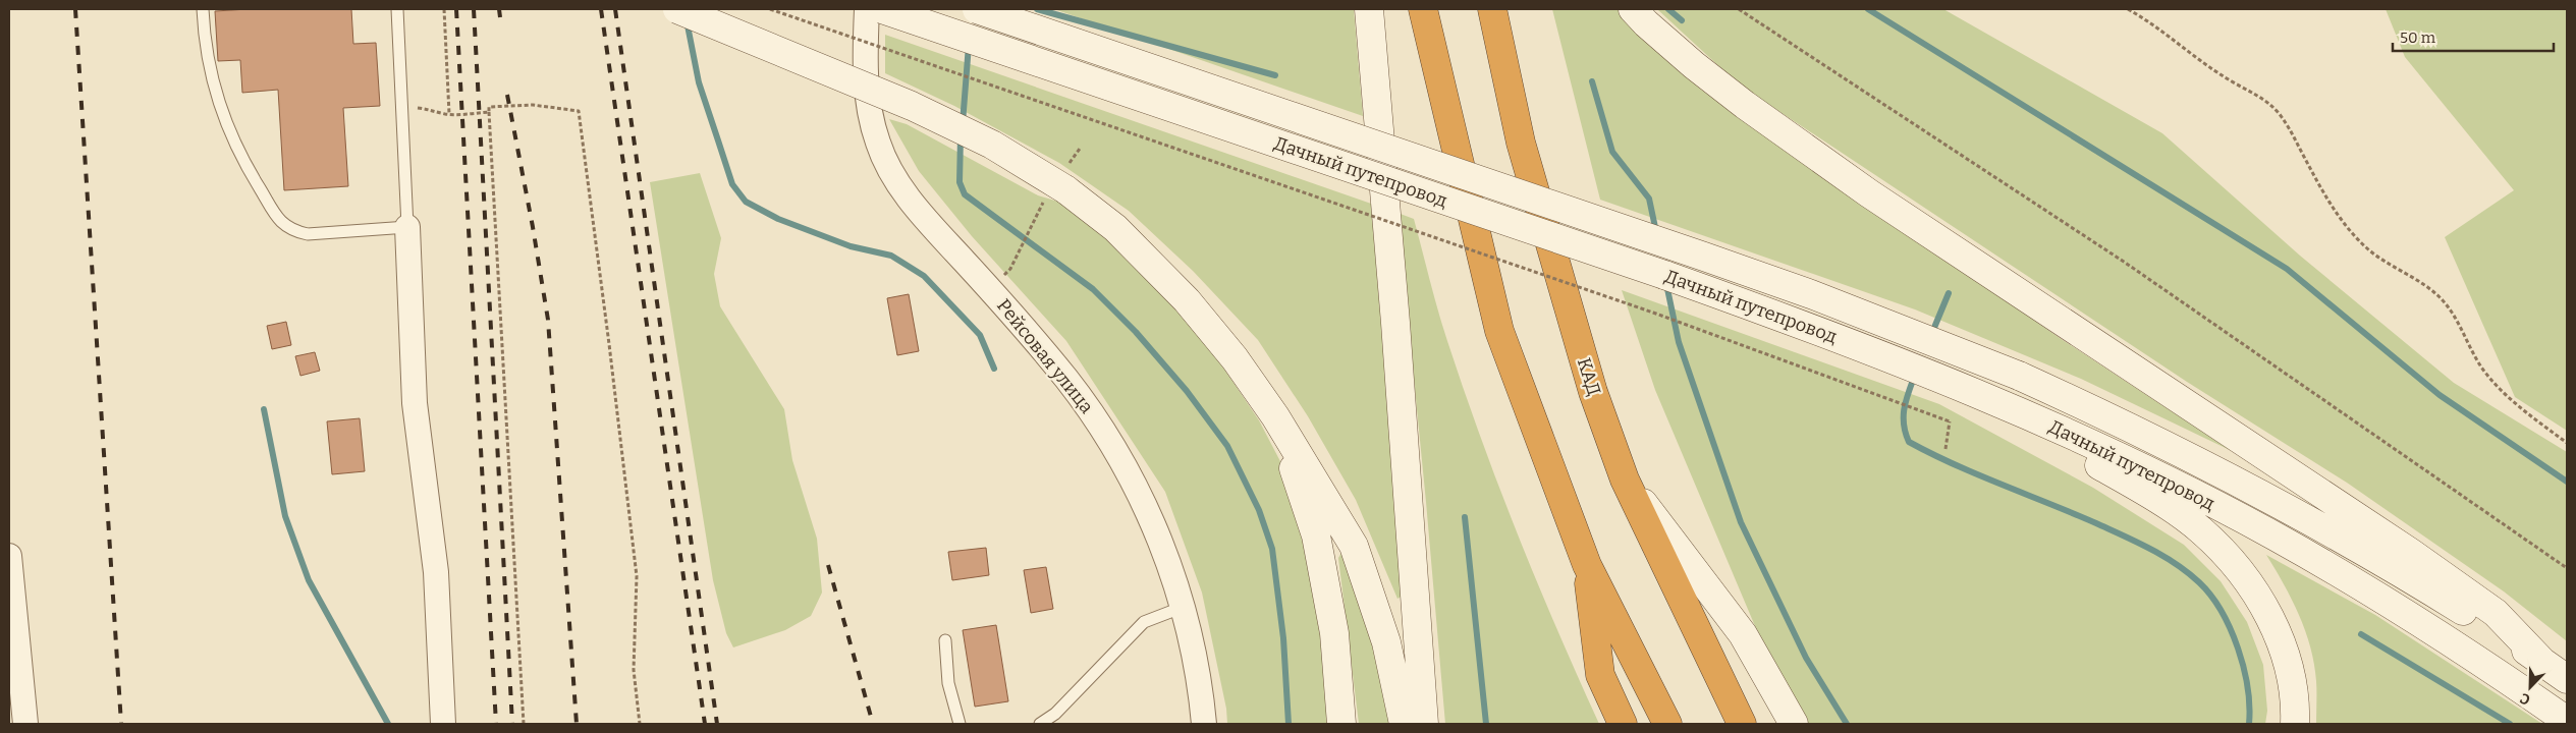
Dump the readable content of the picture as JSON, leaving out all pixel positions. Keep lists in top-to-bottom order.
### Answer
{
  "streets": {
    "highway": ["КАД"],
    "main road": ["Дачный путепровод"],
    "street": ["Рейсовая улица"]
  },
  "scale_bar": "50 m",
  "north": "bottom left"
}
